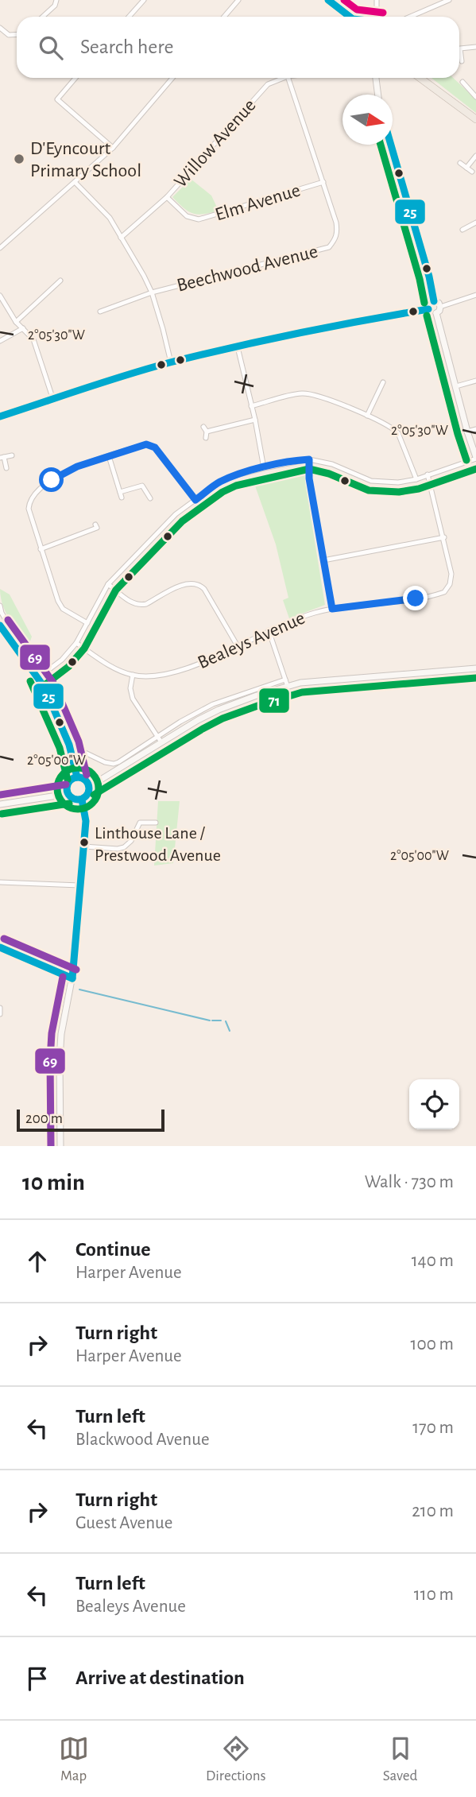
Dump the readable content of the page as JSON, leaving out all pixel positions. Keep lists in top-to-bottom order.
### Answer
{
  "streets": {
    "street": [
      "Willow Avenue",
      "Elm Avenue",
      "Beechwood Avenue",
      "Bealeys Avenue"
    ]
  },
  "crossings": [
    ["Willow Avenue", "Elm Avenue"],
    ["Elm Avenue", "Beechwood Avenue"]
  ],
  "places": ["D'Eyncourt Primary School", "Linthouse Lane / Prestwood Avenue"],
  "lines": ["transit line 25", "transit line 71", "transit line 69"],
  "scale_bar": "200 m",
  "north": "right",
  "page": {
    "search": "Search here",
    "scale": "200 m",
    "heading": ["10 min", "Walk · 730 m"],
    "list": [
      ["Continue", "Harper Avenue", "140 m"],
      ["Turn right", "Harper Avenue", "100 m"],
      ["Turn left", "Blackwood Avenue", "170 m"],
      ["Turn right", "Guest Avenue", "210 m"],
      ["Turn left", "Bealeys Avenue", "110 m"],
      "Arrive at destination"
    ],
    "nav": ["Map", "Directions", "Saved"]
  },
  "coordinates": ["2°05'30\"W", "2°05'00\"W"]
}
